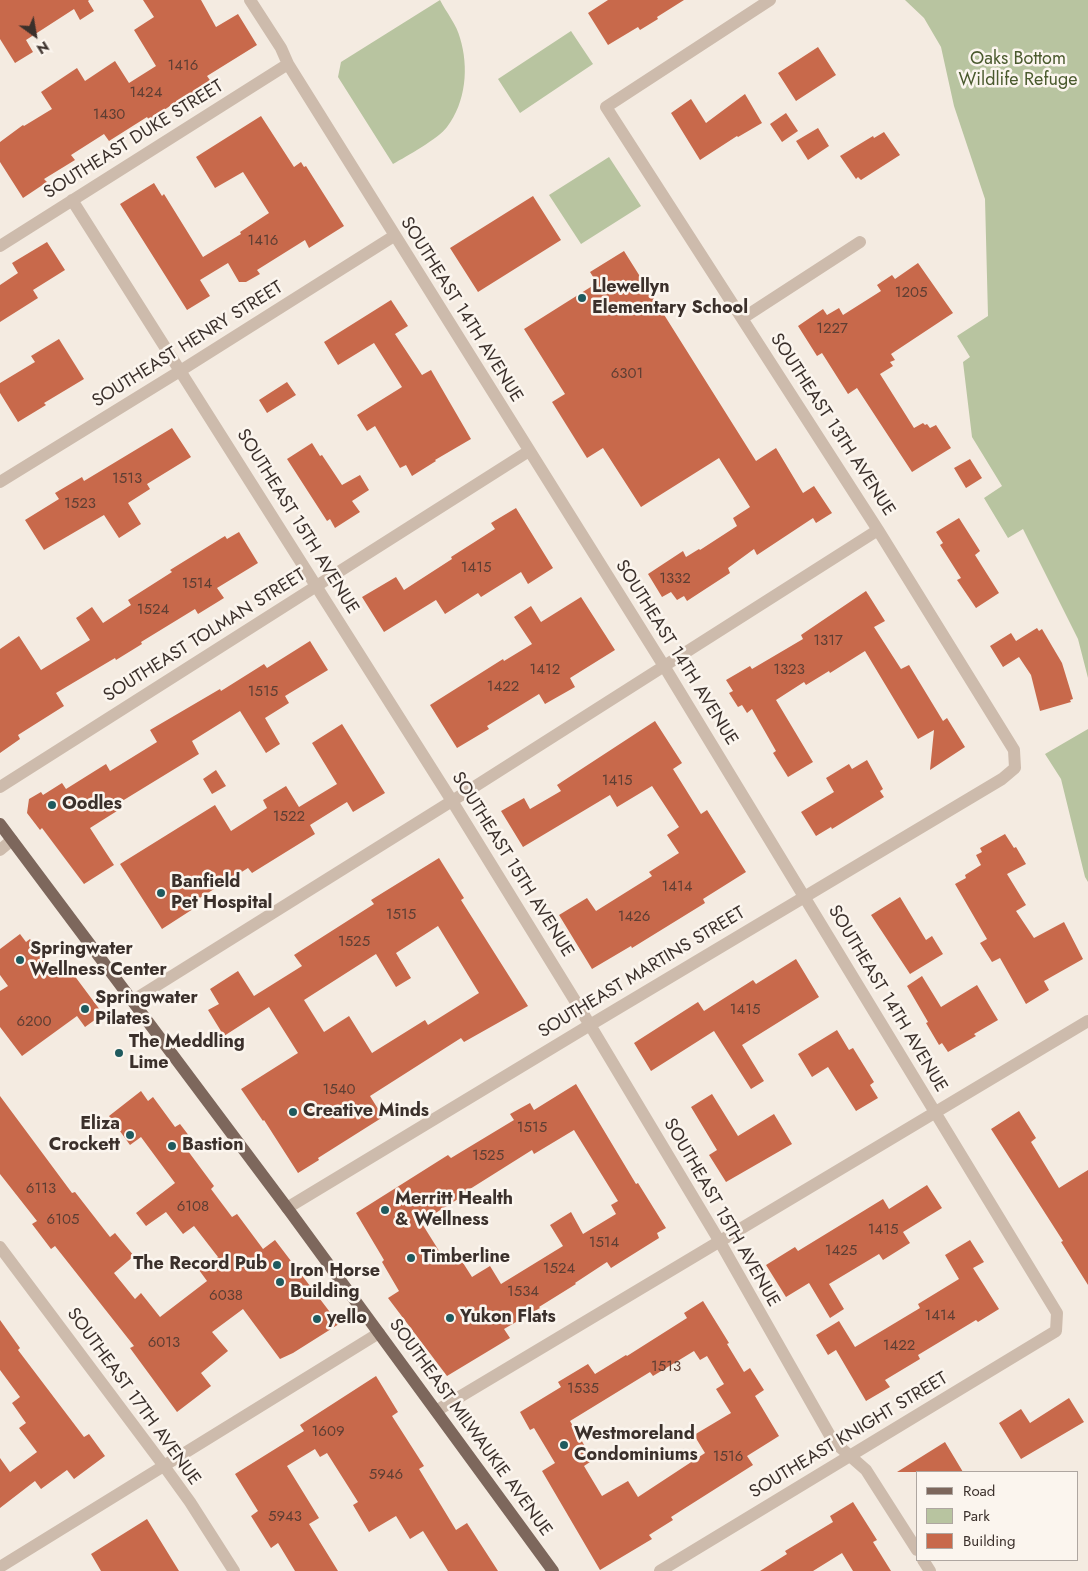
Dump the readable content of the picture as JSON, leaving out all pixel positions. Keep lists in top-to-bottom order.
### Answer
{
  "streets": {
    "main road": ["SOUTHEAST MILWAUKIE AVENUE"],
    "street": [
      "SOUTHEAST DUKE STREET",
      "SOUTHEAST 14TH AVENUE",
      "SOUTHEAST HENRY STREET",
      "SOUTHEAST 13TH AVENUE",
      "SOUTHEAST 15TH AVENUE",
      "SOUTHEAST TOLMAN STREET",
      "SOUTHEAST MARTINS STREET",
      "SOUTHEAST 17TH AVENUE",
      "SOUTHEAST KNIGHT STREET"
    ]
  },
  "crossings": [
    ["SOUTHEAST DUKE STREET", "SOUTHEAST 14TH AVENUE"],
    ["SOUTHEAST DUKE STREET", "SOUTHEAST 15TH AVENUE"],
    ["SOUTHEAST 14TH AVENUE", "SOUTHEAST HENRY STREET"],
    ["SOUTHEAST 14TH AVENUE", "SOUTHEAST TOLMAN STREET"],
    ["SOUTHEAST 14TH AVENUE", "SOUTHEAST MARTINS STREET"],
    ["SOUTHEAST 14TH AVENUE", "SOUTHEAST KNIGHT STREET"],
    ["SOUTHEAST HENRY STREET", "SOUTHEAST 15TH AVENUE"],
    ["SOUTHEAST 13TH AVENUE", "SOUTHEAST MARTINS STREET"],
    ["SOUTHEAST 15TH AVENUE", "SOUTHEAST TOLMAN STREET"],
    ["SOUTHEAST 15TH AVENUE", "SOUTHEAST MARTINS STREET"],
    ["SOUTHEAST 15TH AVENUE", "SOUTHEAST KNIGHT STREET"],
    ["SOUTHEAST MARTINS STREET", "SOUTHEAST MILWAUKIE AVENUE"]
  ],
  "parks": ["Oaks Bottom Wildlife Refuge"],
  "places": [
    "Llewellyn Elementary School",
    "Oodles",
    "Banfield Pet Hospital",
    "Springwater Wellness Center",
    "Springwater Pilates",
    "The Meddling Lime",
    "Creative Minds",
    "Eliza Crockett",
    "Bastion",
    "Merritt Health & Wellness",
    "Timberline",
    "The Record Pub",
    "Iron Horse Building",
    "Yukon Flats",
    "yello",
    "Westmoreland Condominiums"
  ],
  "house_numbers": [
    "1416",
    "1424",
    "1430",
    "1416",
    "1205",
    "1227",
    "6301",
    "1513",
    "1523",
    "1415",
    "1332",
    "1514",
    "1524",
    "1317",
    "1412",
    "1323",
    "1422",
    "1515",
    "1415",
    "1522",
    "1414",
    "1515",
    "1426",
    "1525",
    "1415",
    "6200",
    "1540",
    "1515",
    "1525",
    "6113",
    "6108",
    "6105",
    "1415",
    "1514",
    "1425",
    "1524",
    "1534",
    "6038",
    "1414",
    "6013",
    "1422",
    "1513",
    "1535",
    "1609",
    "1516",
    "5946",
    "5943"
  ],
  "legend": ["Road", "Park", "Building"],
  "north": "bottom right"
}
